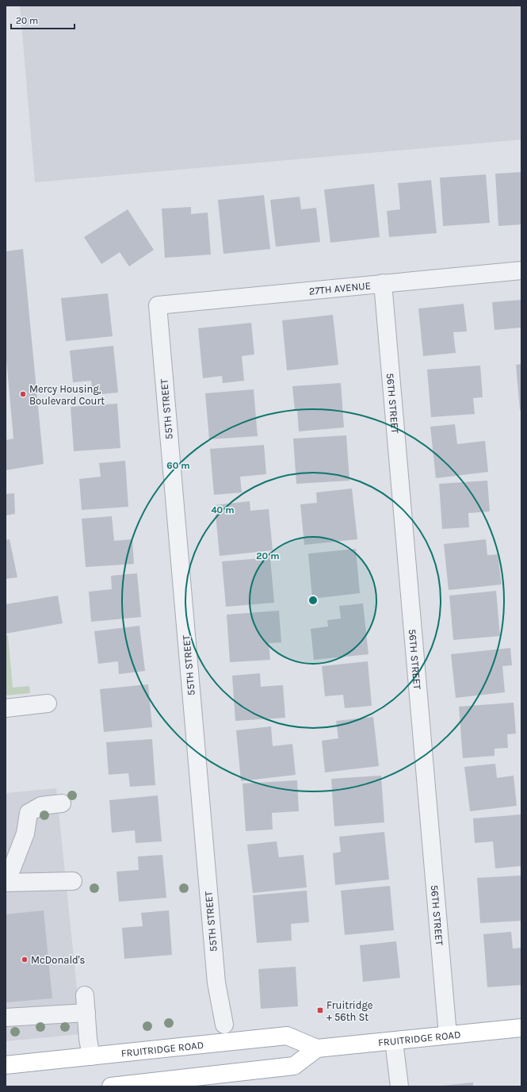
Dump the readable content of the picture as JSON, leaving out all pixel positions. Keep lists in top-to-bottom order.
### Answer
{
  "streets": {
    "main road": ["FRUITRIDGE ROAD"],
    "street": ["27TH AVENUE", "56TH STREET", "55TH STREET"]
  },
  "crossings": [
    ["27TH AVENUE", "56TH STREET"],
    ["27TH AVENUE", "55TH STREET"],
    ["56TH STREET", "FRUITRIDGE ROAD"]
  ],
  "places": {
    "other": ["Mercy Housing, Boulevard Court", "McDonald's"],
    "transit": ["Fruitridge + 56th St"]
  },
  "scale_bar": "20 m",
  "rings": ["60 m", "40 m", "20 m"]
}
